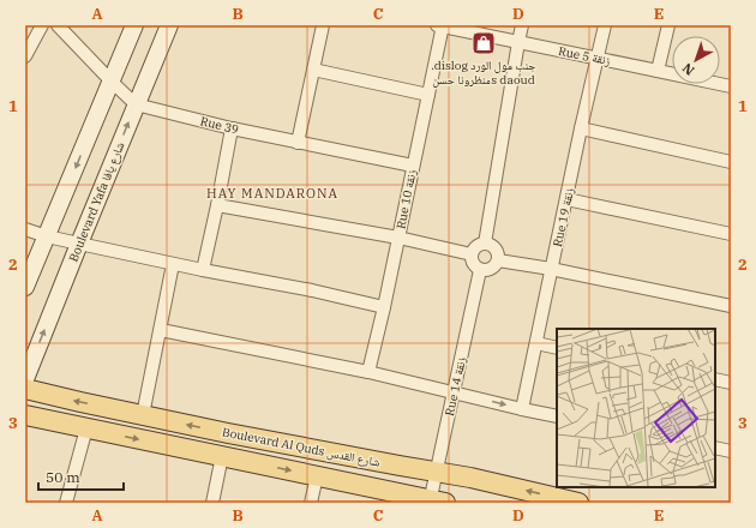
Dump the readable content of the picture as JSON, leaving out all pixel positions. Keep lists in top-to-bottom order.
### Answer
{
  "streets": {
    "main road": ["Boulevard Al Quds شارع القدس"],
    "street": [
      "Rue 5 زنقة",
      "Rue 39",
      "Rue 10 زنقة",
      "Boulevard Yafa شارع يافا",
      "Rue 19 زنقة",
      "Rue 14 زنقة"
    ]
  },
  "crossings": [
    ["Rue 5 زنقة", "Rue 10 زنقة"],
    ["Rue 5 زنقة", "Rue 19 زنقة"],
    ["Rue 39", "Rue 10 زنقة"],
    ["Rue 39", "Boulevard Yafa شارع يافا"],
    ["Rue 14 زنقة", "Boulevard Al Quds شارع القدس"]
  ],
  "districts": ["HAY MANDARONA"],
  "places": {
    "shop": [".dislog جنب مول الورد منظرونا حسنs daoud"]
  },
  "scale_bar": "50 m",
  "north": "bottom left",
  "grid": {
    "columns": [
      "A",
      "B",
      "C",
      "D",
      "E"
    ],
    "rows": ["1", "2", "3"]
  }
}
